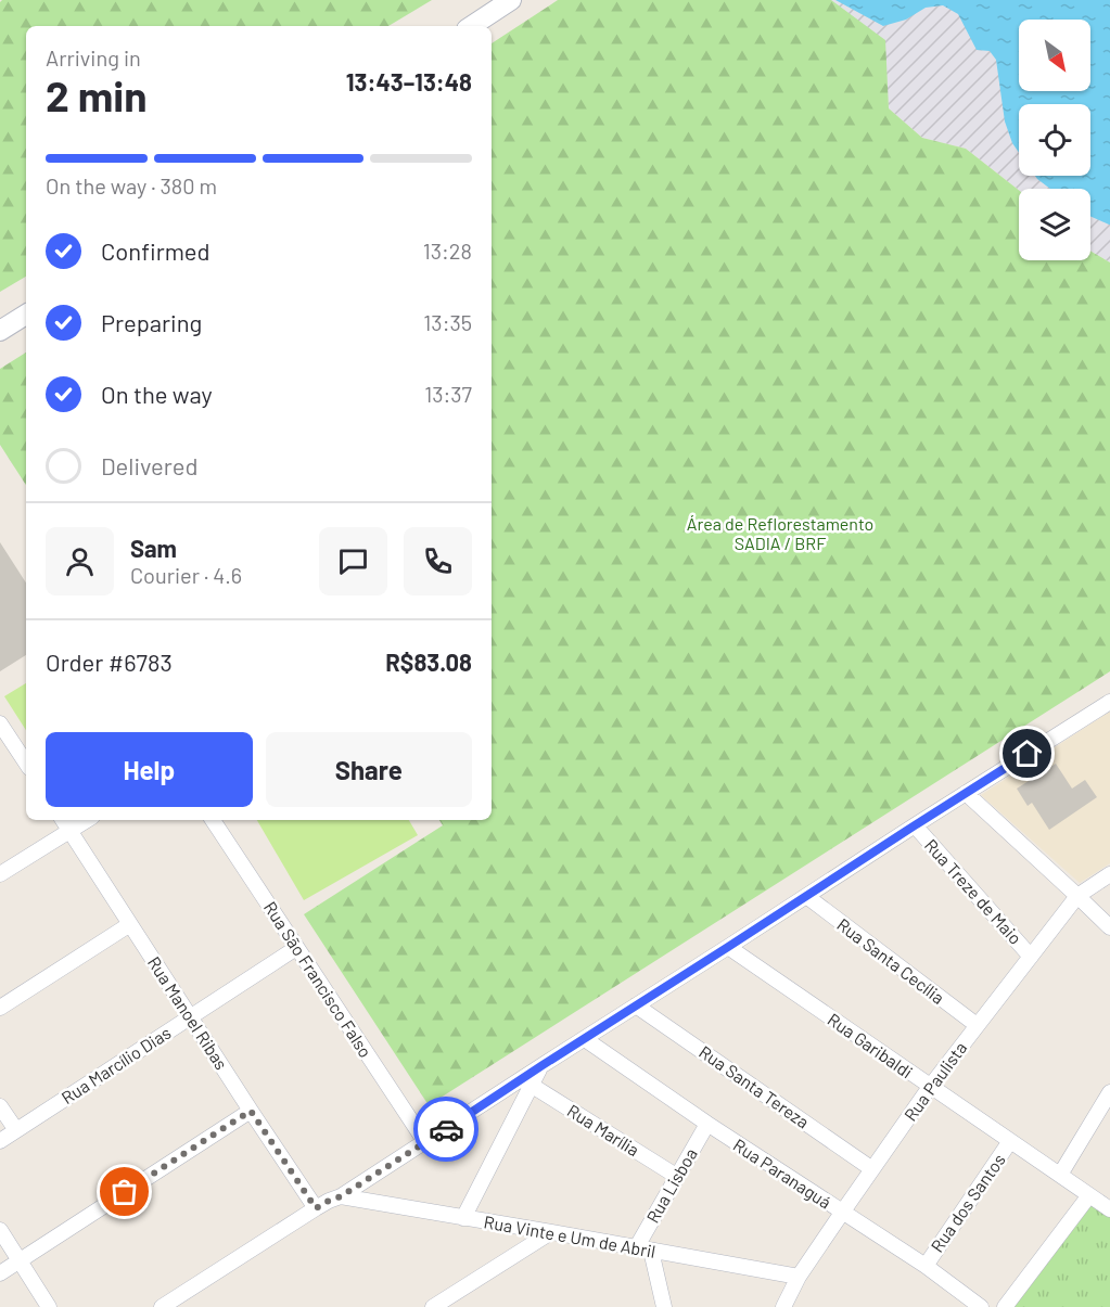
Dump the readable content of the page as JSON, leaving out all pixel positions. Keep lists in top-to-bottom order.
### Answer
{
  "streets": {
    "street": [
      "Rua Treze de Maio",
      "Rua Santa Cecília",
      "Rua São Francisco Falso",
      "Rua Manoel Ribas",
      "Rua Garibaldi",
      "Rua Marcílio Dias",
      "Rua Paulista",
      "Rua Santa Tereza",
      "Rua Marília",
      "Rua Paranaguá",
      "Rua Lisboa",
      "Rua dos Santos",
      "Rua Vinte e Um de Abril"
    ]
  },
  "crossings": [
    ["Rua Treze de Maio", "Rua Paulista"],
    ["Rua Santa Cecília", "Rua Paulista"],
    ["Rua São Francisco Falso", "Rua Marcílio Dias"],
    ["Rua Manoel Ribas", "Rua Marcílio Dias"],
    ["Rua Garibaldi", "Rua Paulista"],
    ["Rua Garibaldi", "Rua dos Santos"],
    ["Rua Paulista", "Rua Santa Tereza"],
    ["Rua Paulista", "Rua Paranaguá"],
    ["Rua Paulista", "Rua Vinte e Um de Abril"],
    ["Rua Marília", "Rua Lisboa"],
    ["Rua Paranaguá", "Rua Lisboa"],
    ["Rua Paranaguá", "Rua dos Santos"],
    ["Rua Lisboa", "Rua Vinte e Um de Abril"]
  ],
  "parks": ["Área de Reflorestamento SADIA / BRF"],
  "north": "bottom right",
  "page": {
    "heading": ["2 min", "Arriving in", "13:43–13:48"],
    "panel": [
      "Sam",
      "Courier · 4.6",
      "Order #6783",
      "R$83.08"
    ],
    "bar": "On the way · 380 m",
    "list": [
      ["Confirmed", "13:28"],
      ["Preparing", "13:35"],
      ["On the way", "13:37"],
      "Delivered"
    ],
    "buttons": ["Help", "Share"]
  }
}
